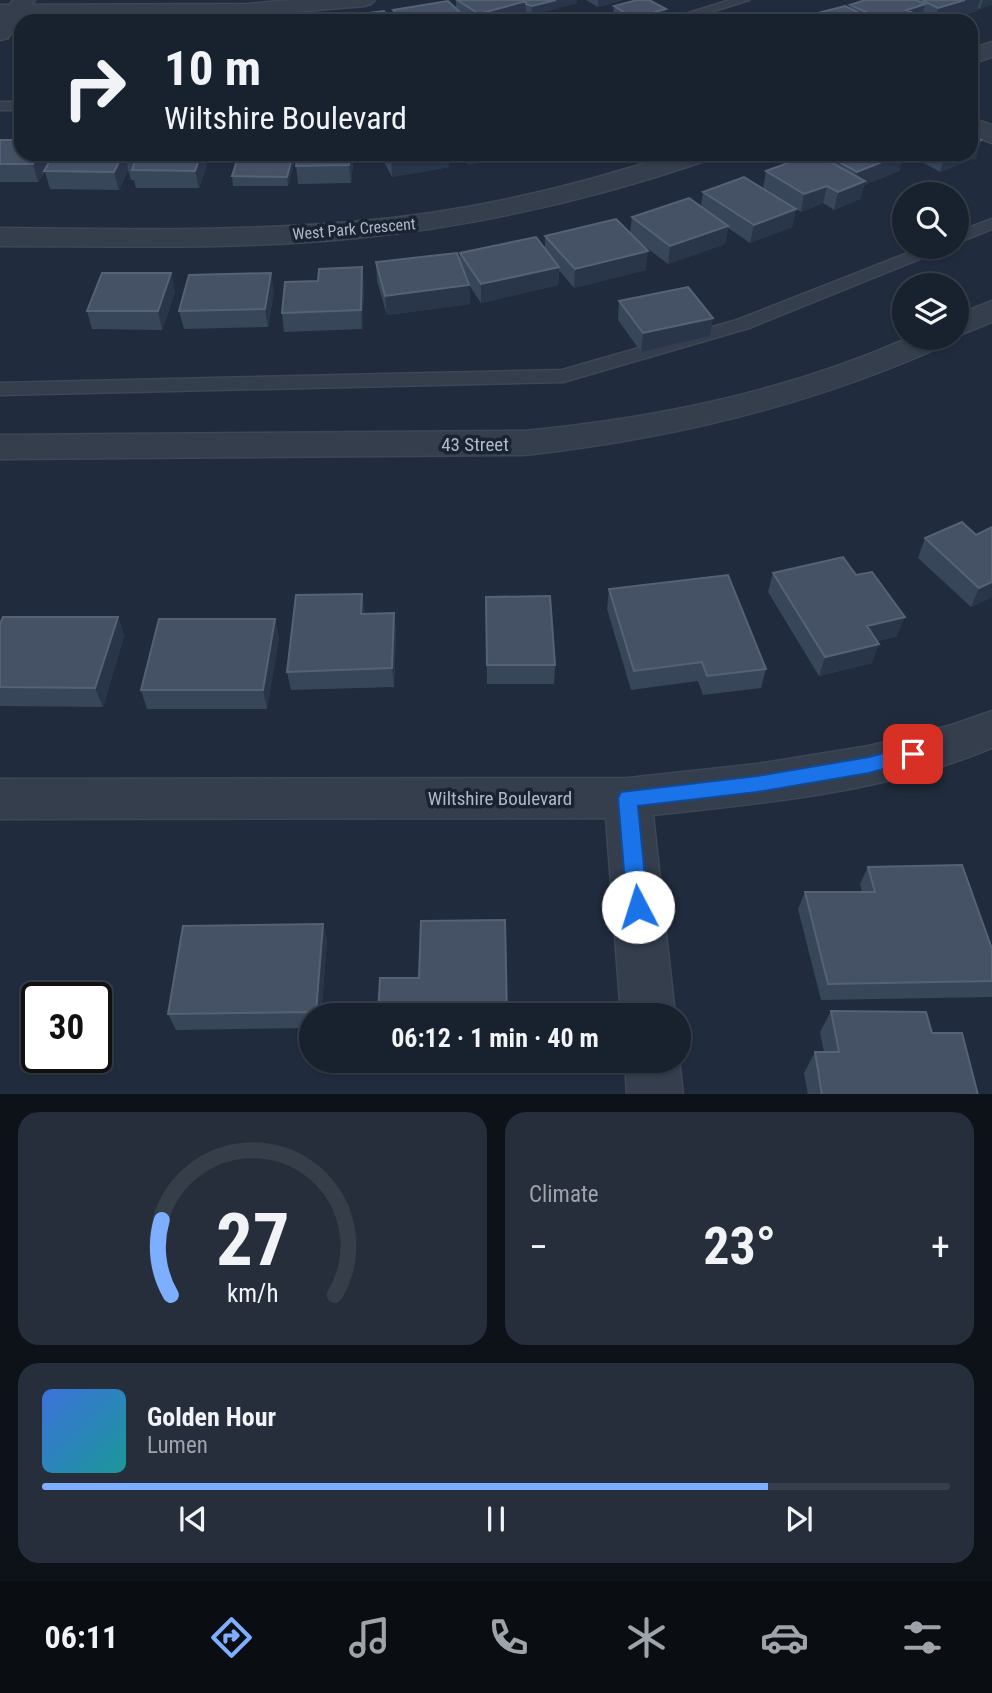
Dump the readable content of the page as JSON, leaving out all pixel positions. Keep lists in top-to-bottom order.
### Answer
{
  "streets": {
    "street": ["West Park Crescent", "43 Street", "Wiltshire Boulevard"]
  },
  "page": {
    "turn": ["10 m", "Wiltshire Boulevard"],
    "limit": "30",
    "trip": "06:12 · 1 min · 40 m",
    "tile": "Climate",
    "heat": ["−", "23°", "+"],
    "song": ["Golden Hour", "Lumen"],
    "tabs": "06:11",
    "gauge": ["27", "km/h"]
  }
}
